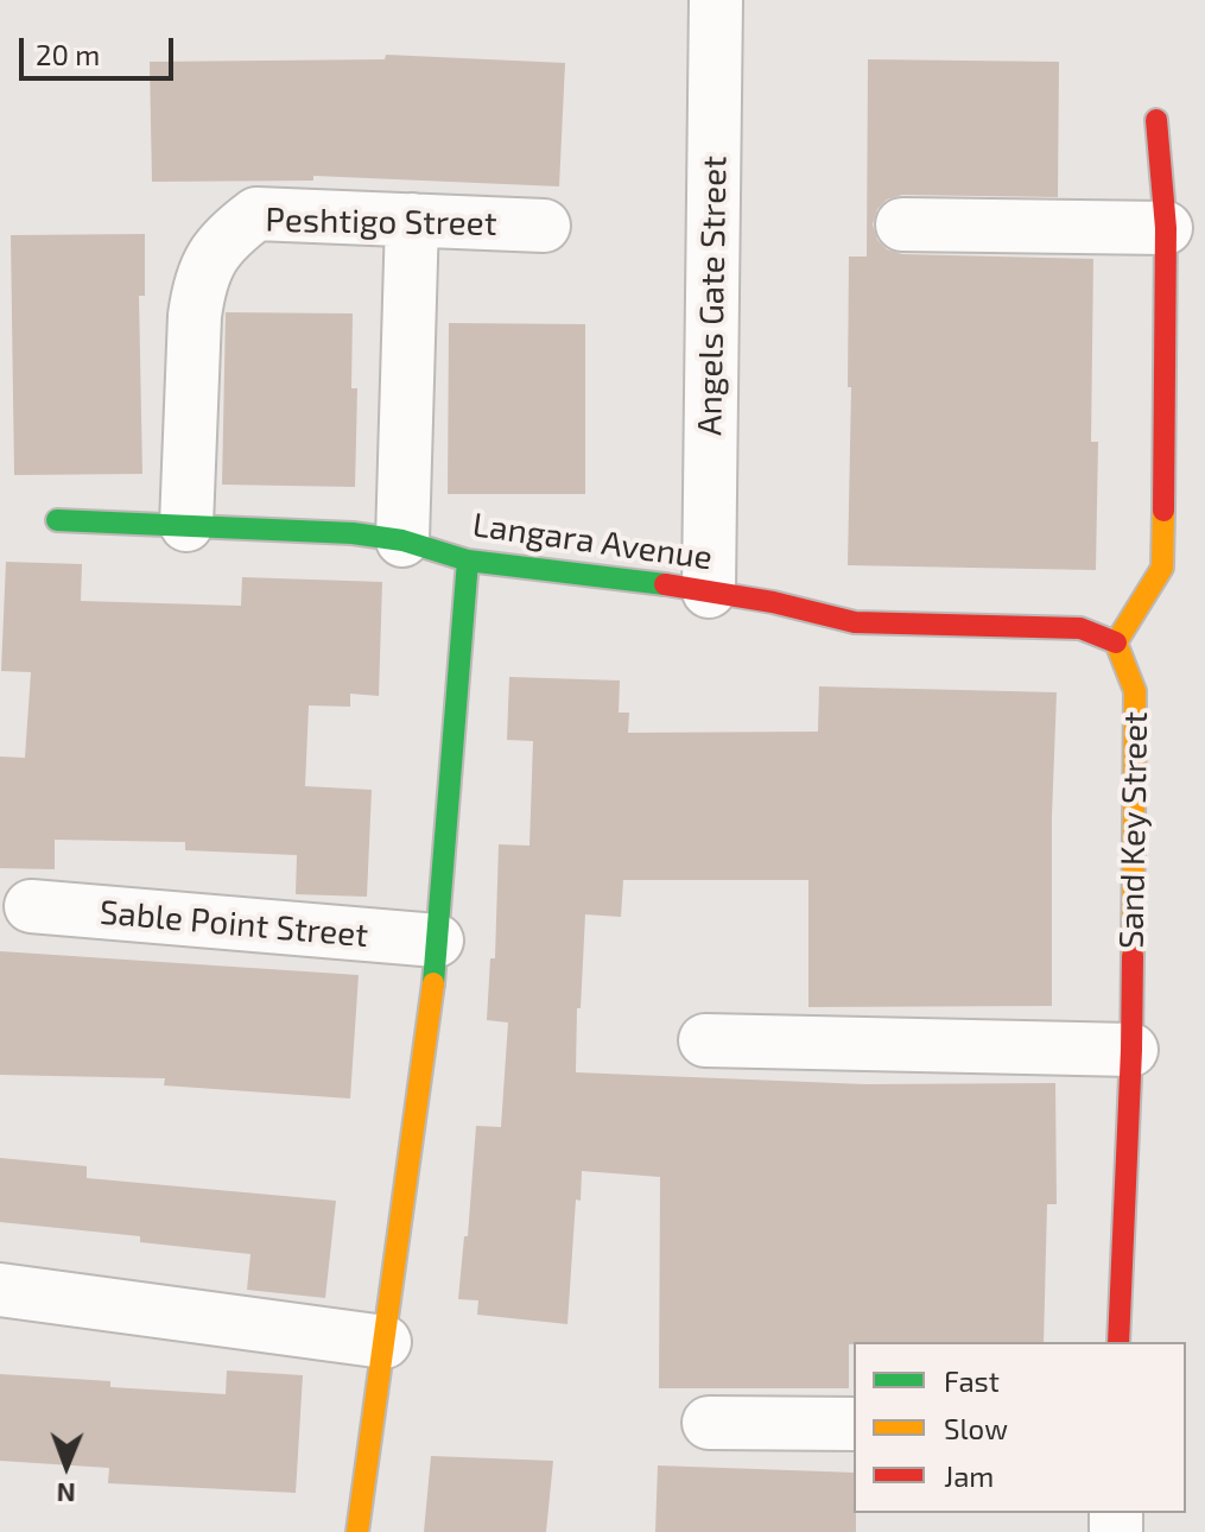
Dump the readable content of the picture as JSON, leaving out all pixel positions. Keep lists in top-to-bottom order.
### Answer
{
  "streets": {
    "street": [
      "Peshtigo Street",
      "Angels Gate Street",
      "Langara Avenue",
      "Sand Key Street",
      "Sable Point Street"
    ]
  },
  "crossings": [
    ["Peshtigo Street", "Langara Avenue"],
    ["Angels Gate Street", "Langara Avenue"],
    ["Langara Avenue", "Sand Key Street"]
  ],
  "legend": ["Fast", "Slow", "Jam"],
  "scale_bar": "20 m",
  "north": "bottom"
}
